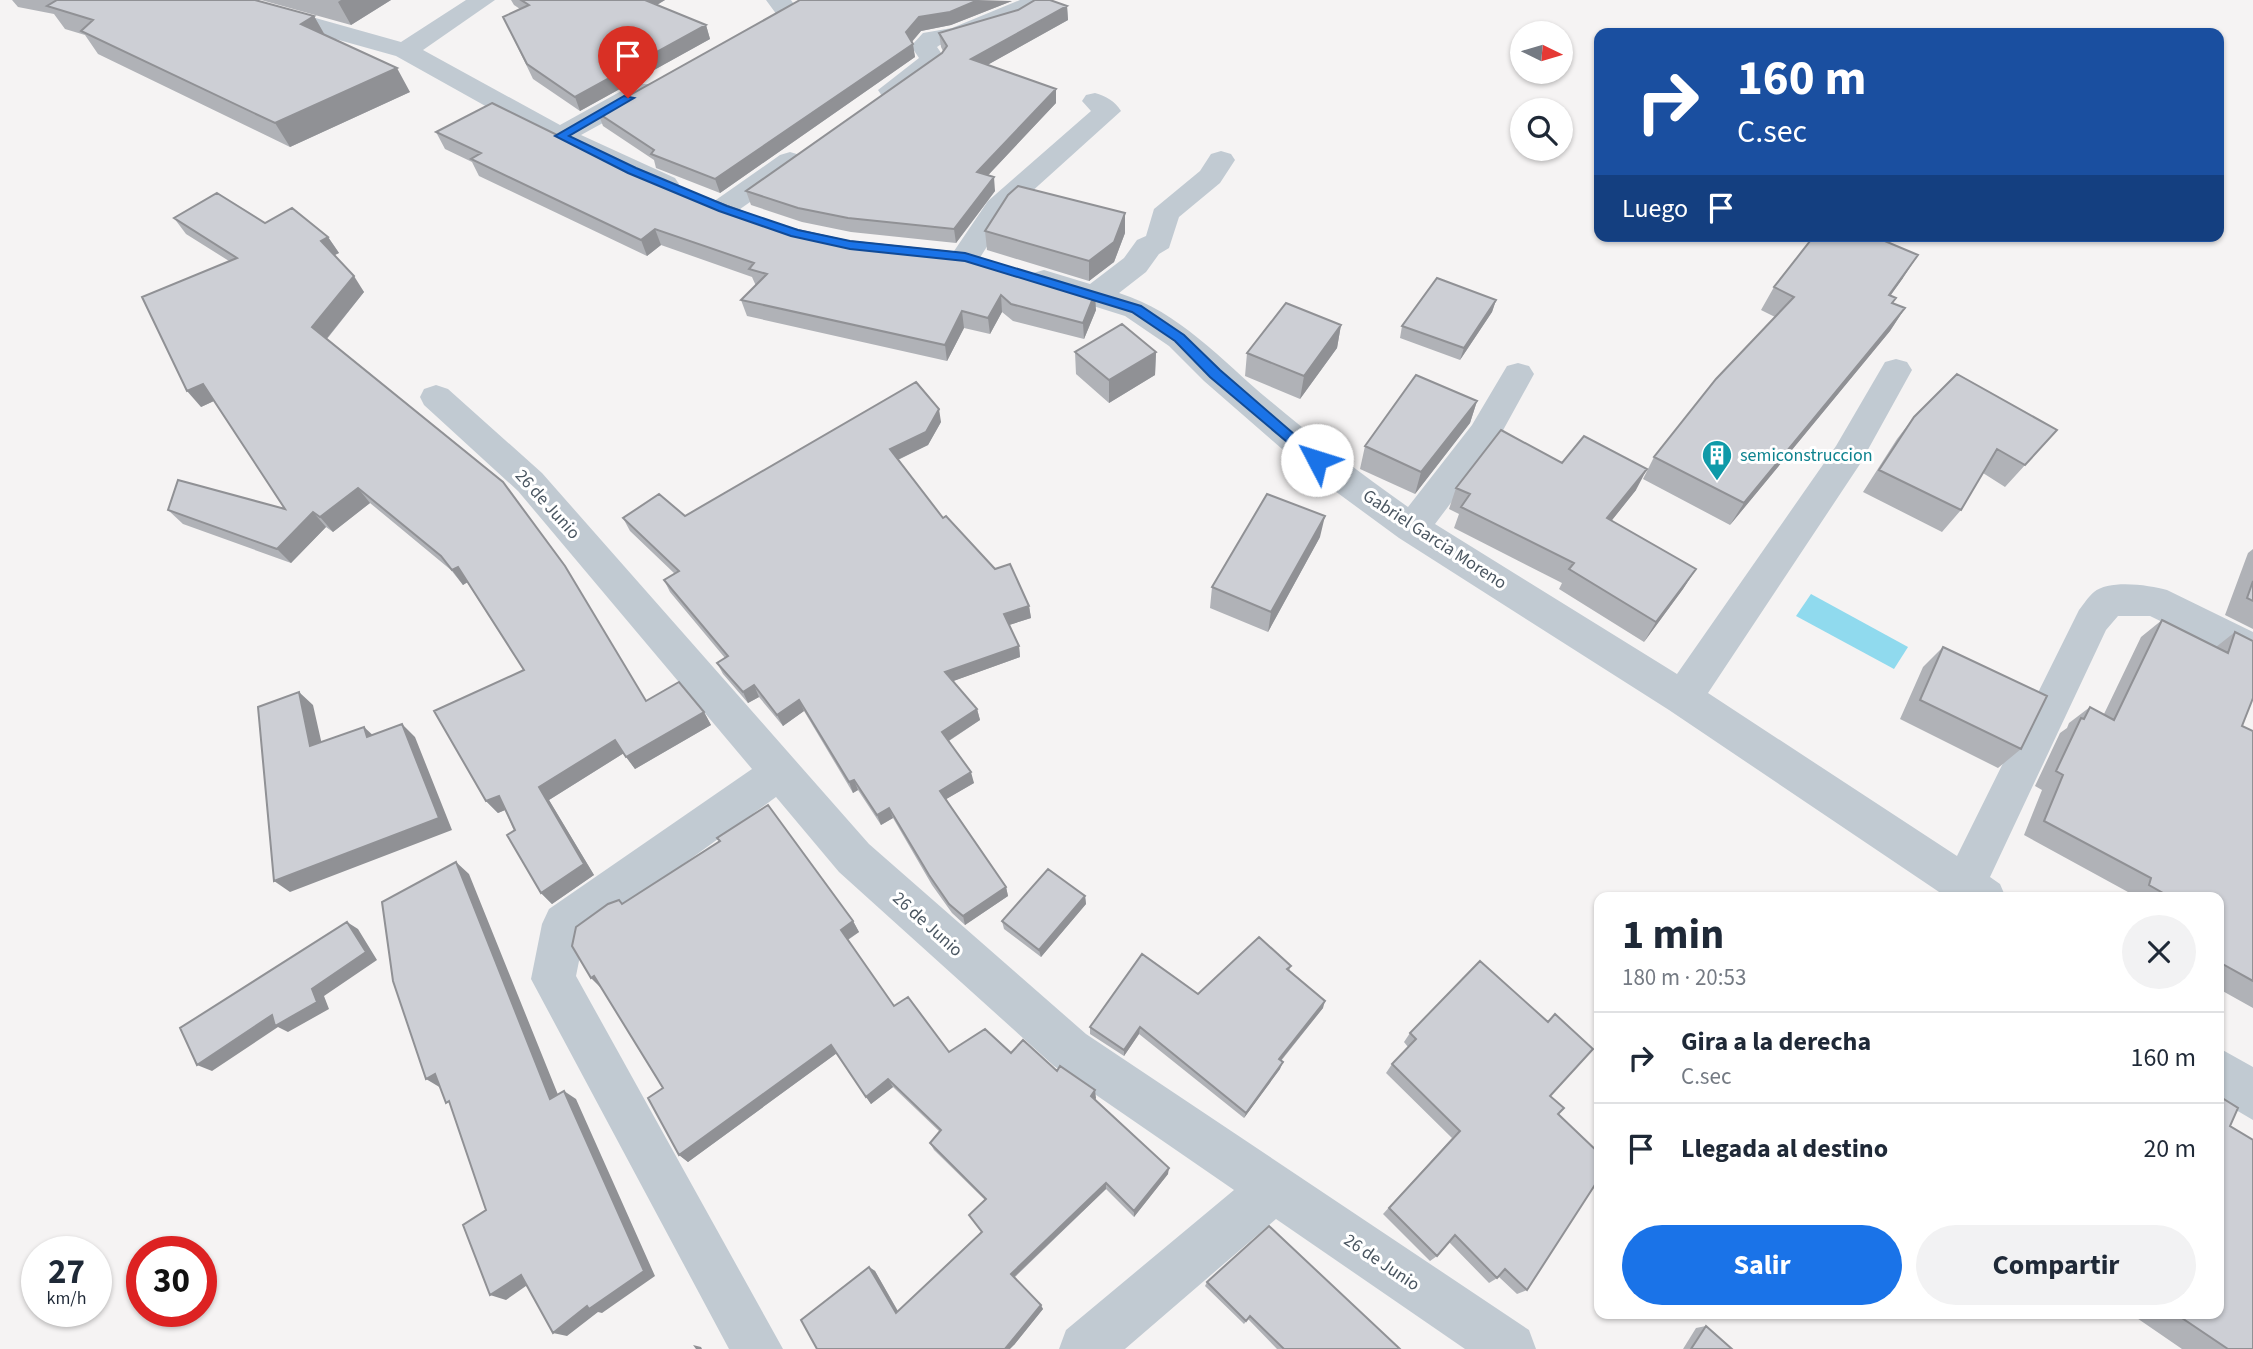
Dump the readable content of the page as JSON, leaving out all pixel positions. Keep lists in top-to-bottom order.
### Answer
{
  "streets": {
    "street": ["26 de Junio", "Gabriel Garcia Moreno"]
  },
  "places": {
    "building": ["semiconstruccion"]
  },
  "north": "right",
  "page": {
    "turn": ["160 m", "C.sec"],
    "then": "Luego",
    "heading": ["1 min", "180 m · 20:53"],
    "list": [
      {
        "name": "Gira a la derecha",
        "note": "C.sec",
        "value": "160 m"
      },
      {
        "name": "Llegada al destino",
        "value": "20 m"
      }
    ],
    "buttons": ["Salir", "Compartir"],
    "speed": "27 km/h",
    "limit": "30"
  }
}
